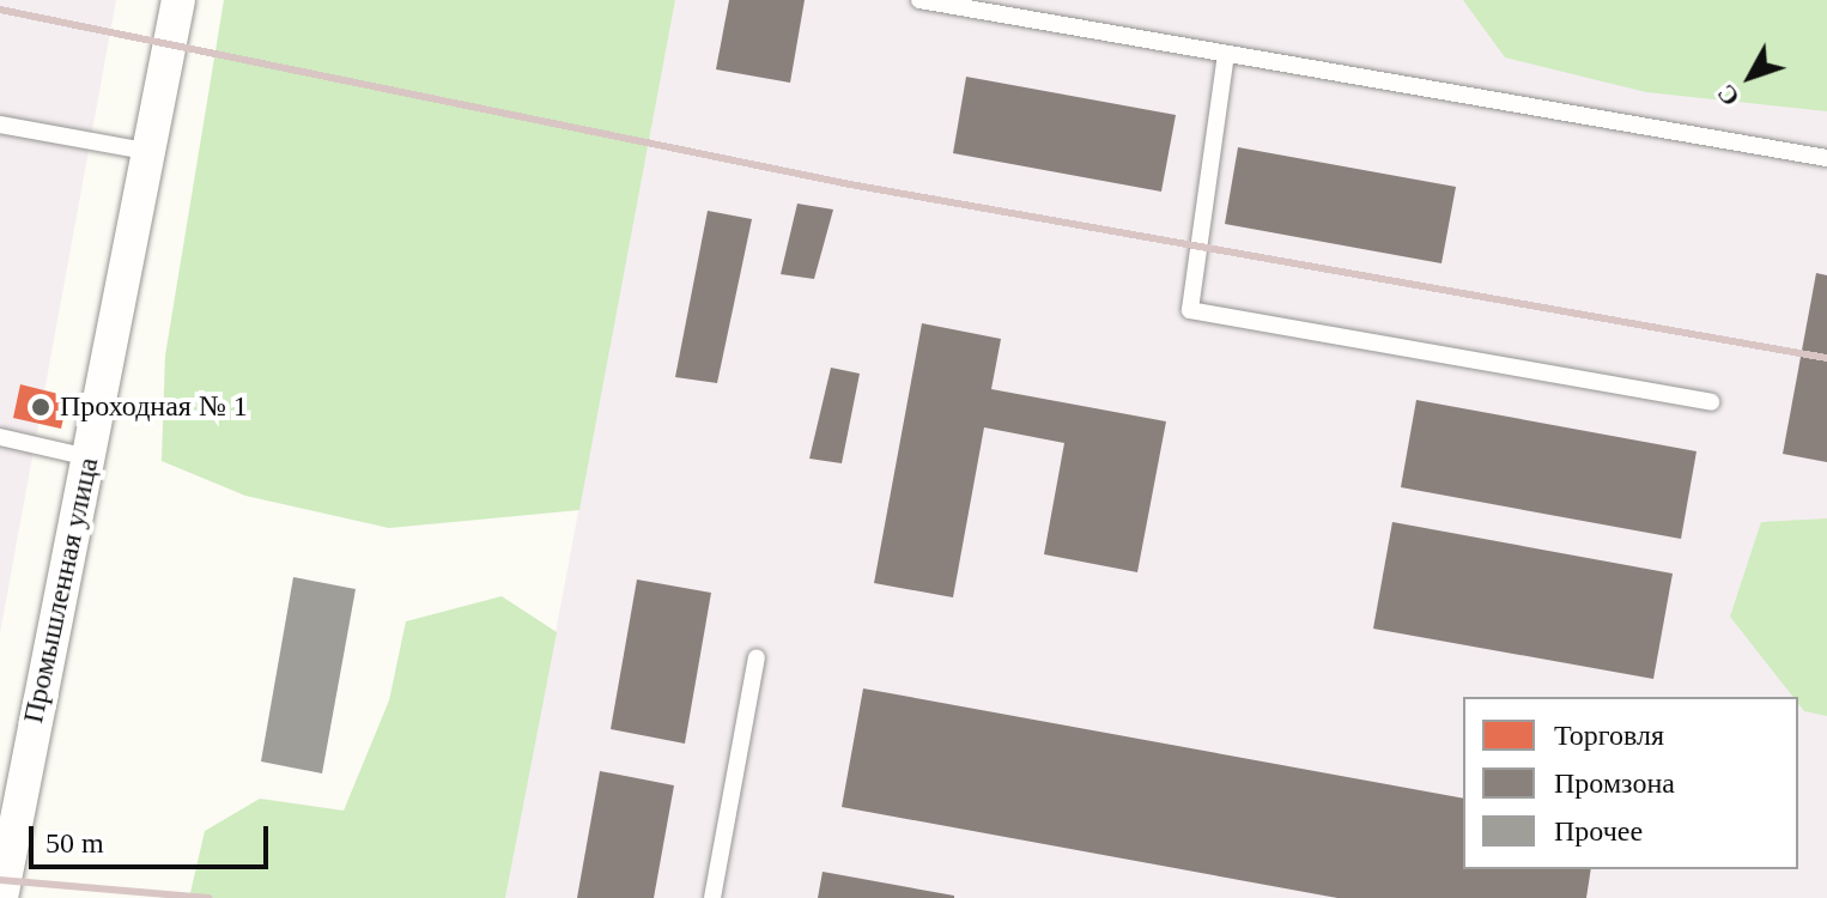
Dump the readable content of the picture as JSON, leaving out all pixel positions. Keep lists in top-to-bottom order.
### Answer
{
  "streets": {
    "street": ["Промышленная улица"]
  },
  "places": ["Проходная № 1"],
  "legend": ["Торговля", "Промзона", "Прочее"],
  "scale_bar": "50 m",
  "north": "bottom left"
}
